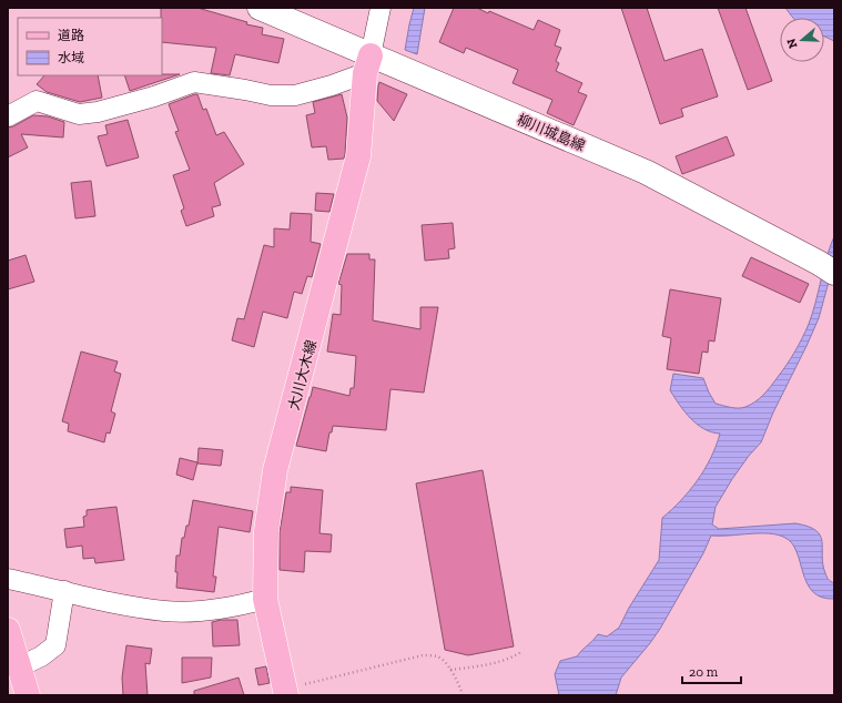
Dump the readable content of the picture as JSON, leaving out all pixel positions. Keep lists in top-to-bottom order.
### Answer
{
  "streets": {
    "main road": ["柳川城島線", "大川大木線"]
  },
  "crossings": [
    ["柳川城島線", "大川大木線"]
  ],
  "legend": ["道路", "水域"],
  "scale_bar": "20 m",
  "north": "left"
}
